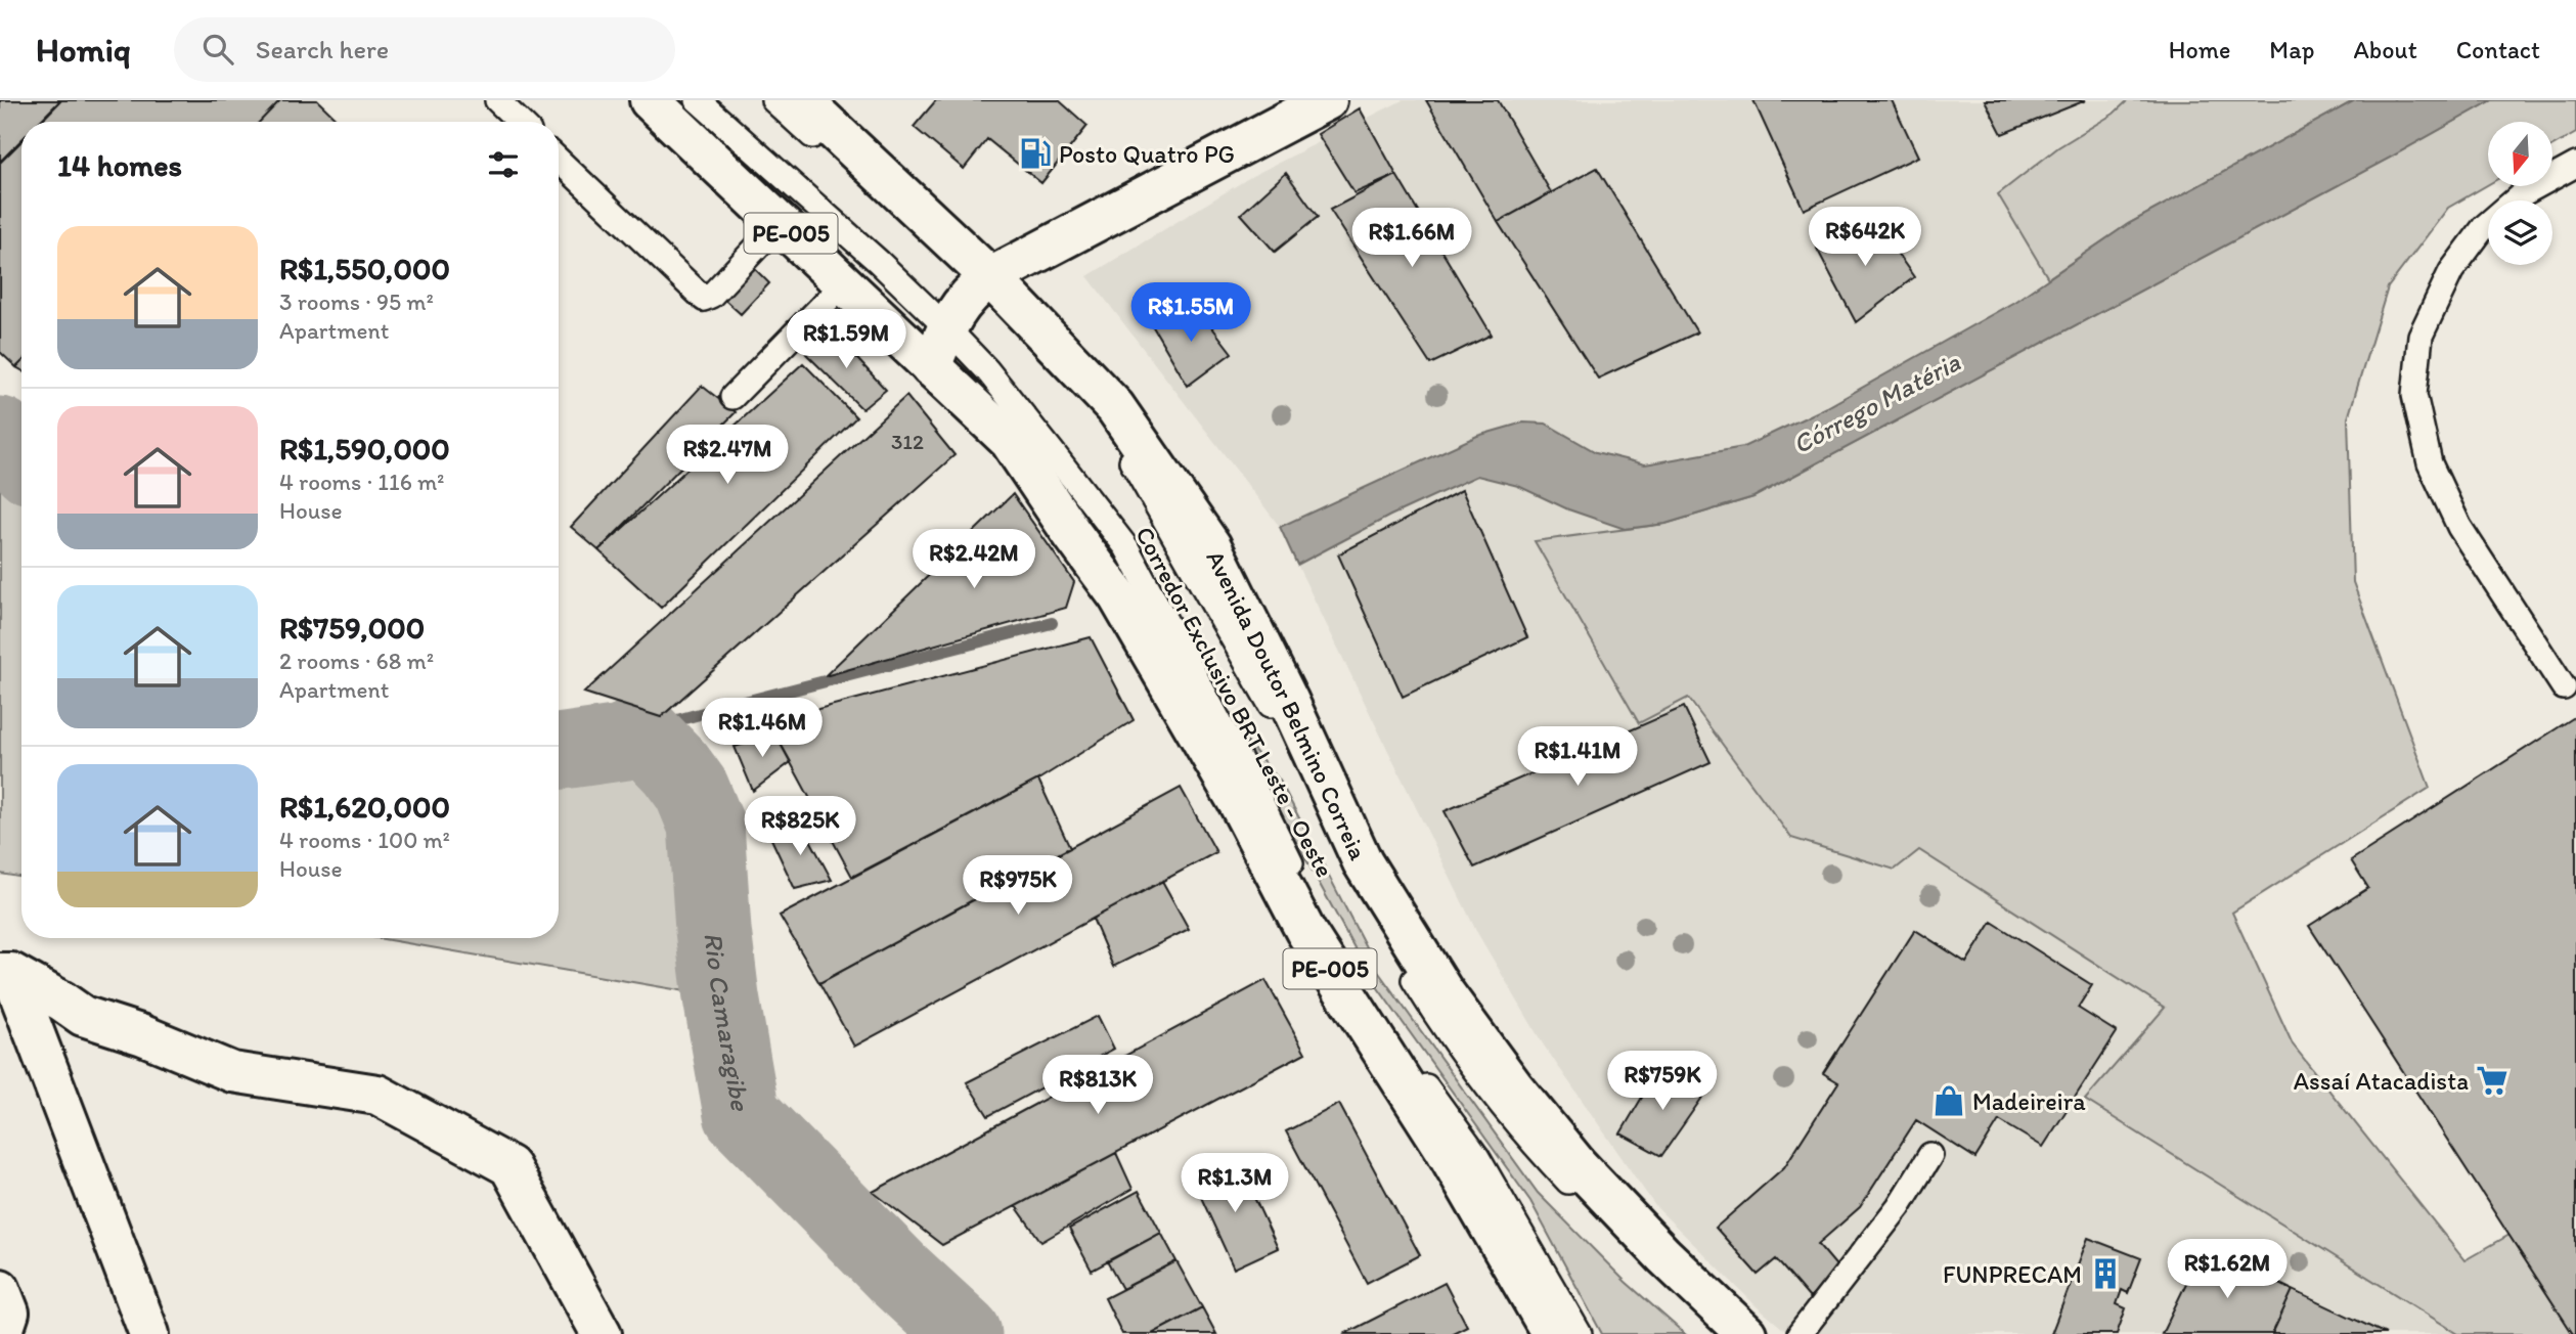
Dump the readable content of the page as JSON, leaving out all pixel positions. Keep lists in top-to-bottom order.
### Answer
{
  "streets": {
    "main road": ["PE-005", "Avenida Doutor Belmino Correia"],
    "lane": ["Corredor Exclusivo BRT Leste - Oeste"]
  },
  "water": ["Córrego Matéria", "Rio Camaragibe"],
  "places": {
    "fuel station": ["Posto Quatro PG"],
    "supermarket": ["Assaí Atacadista"],
    "shop": ["Madeireira"],
    "building": ["FUNPRECAM"]
  },
  "house_numbers": ["312"],
  "north": "bottom",
  "page": {
    "header": "Homiq",
    "search": "Search here",
    "nav": [
      "Home",
      "Map",
      "About",
      "Contact"
    ],
    "heading": "14 homes",
    "price": [
      "R$642K",
      "R$1.66M",
      "R$1.55M",
      "R$1.59M",
      "R$2.47M",
      "R$2.42M",
      "R$1.46M",
      "R$1.41M",
      "R$825K",
      "R$975K",
      "R$759K",
      "R$813K",
      "R$1.3M",
      "R$1.62M"
    ],
    "list": [
      {
        "name": "R$1,550,000",
        "note": "3 rooms · 95 m² · Apartment"
      },
      {
        "name": "R$1,590,000",
        "note": "4 rooms · 116 m² · House"
      },
      {
        "name": "R$759,000",
        "note": "2 rooms · 68 m² · Apartment"
      },
      {
        "name": "R$1,620,000",
        "note": "4 rooms · 100 m² · House"
      }
    ]
  }
}
